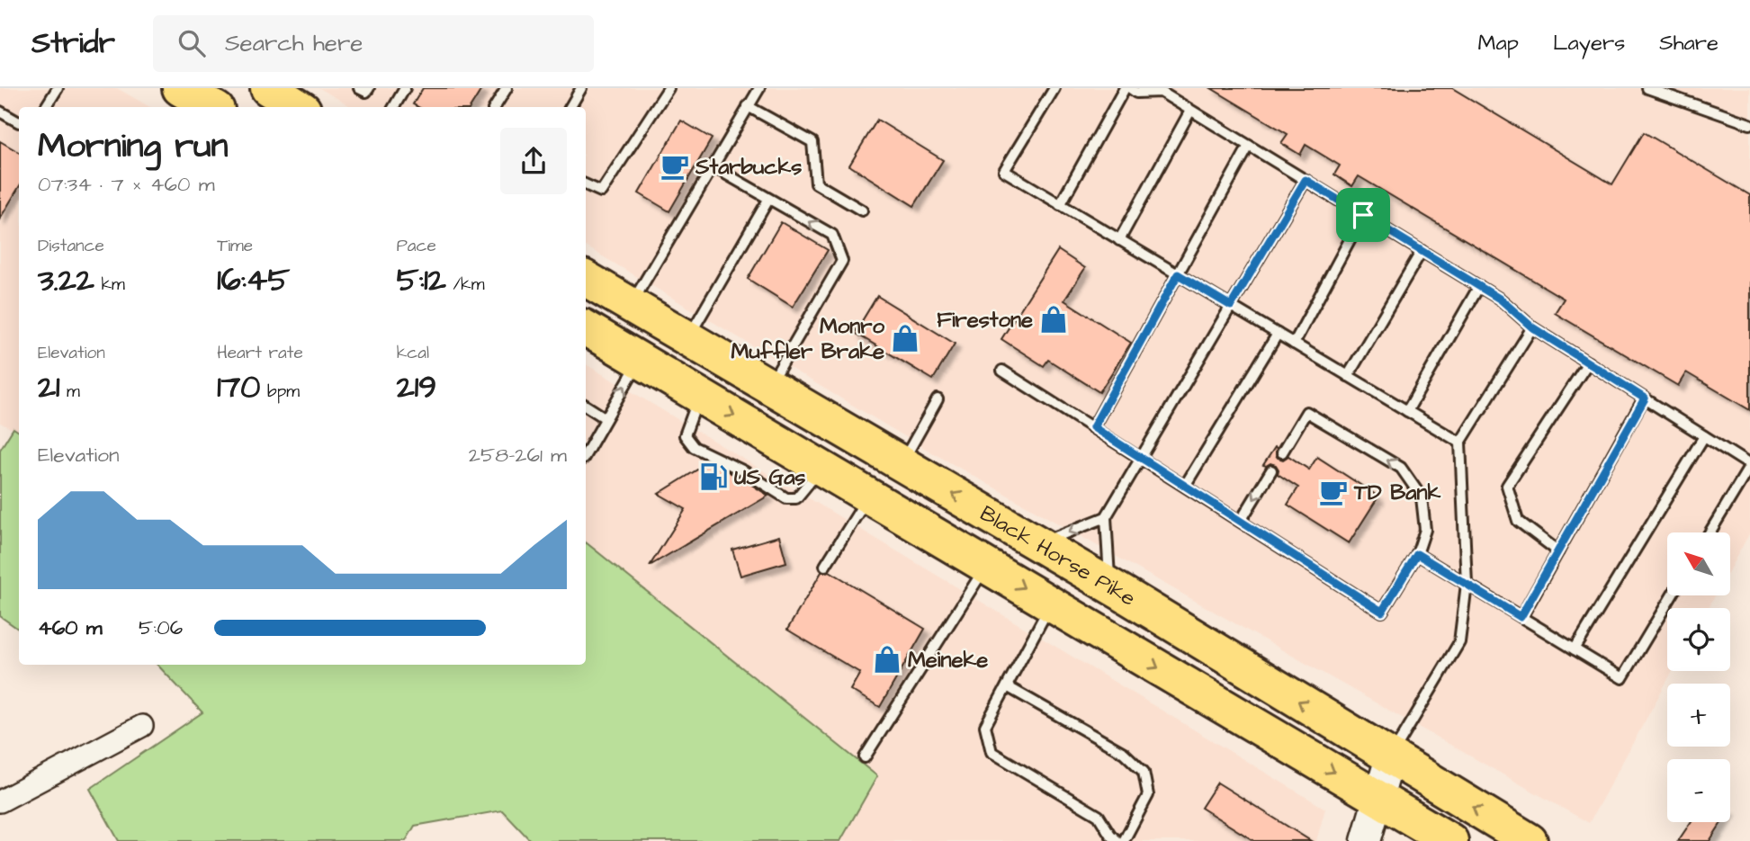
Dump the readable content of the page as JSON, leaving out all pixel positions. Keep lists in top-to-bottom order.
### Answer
{
  "streets": {
    "highway": ["Black Horse Pike"]
  },
  "places": {
    "cafe": ["Starbucks", "TD Bank"],
    "shop": ["Firestone", "Monro Muffler Brake", "Meineke"],
    "fuel station": ["US Gas"]
  },
  "north": "top left",
  "page": {
    "header": "Stridr",
    "search": "Search here",
    "nav": ["Map", "Layers", "Share"],
    "heading": ["Morning run", "07:34 · 7 × 460 m"],
    "stats": [
      ["Distance", "3.22 km"],
      ["Time", "16:45"],
      ["Pace", "5:12 /km"],
      ["Elevation", "21 m"],
      ["Heart rate", "170 bpm"],
      ["kcal", "219"]
    ],
    "chart": ["Elevation", "258–261 m"],
    "map_buttons": ["+", "−"],
    "list": [
      {
        "name": "460 m",
        "note": "5:06"
      }
    ]
  }
}
